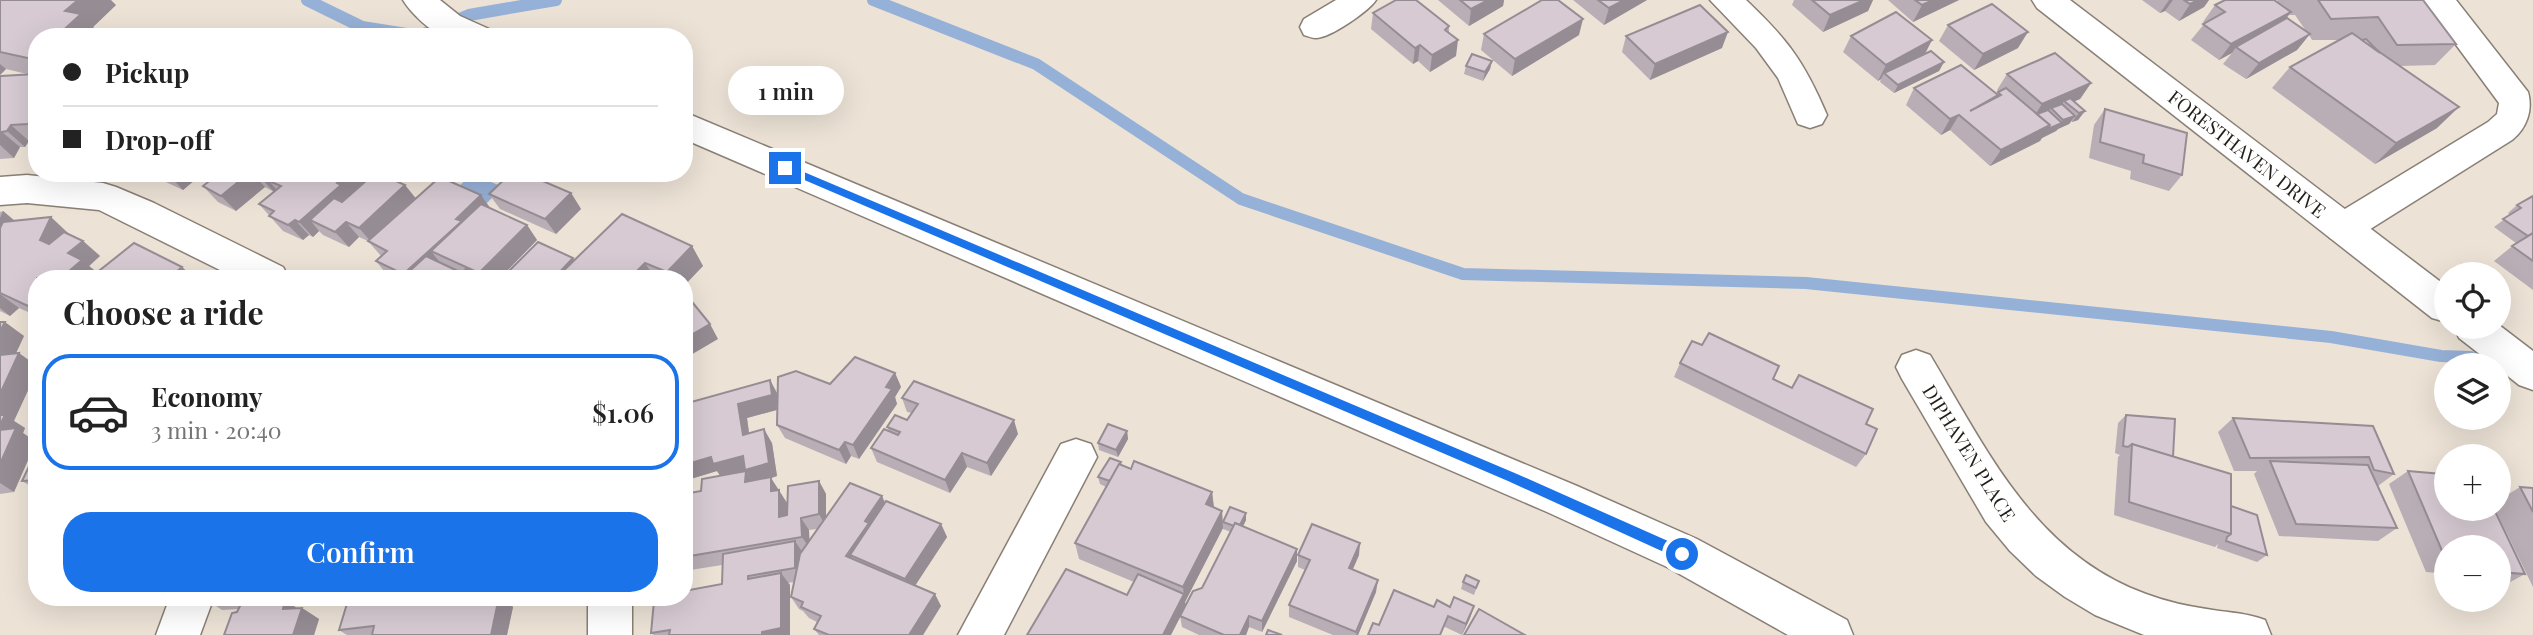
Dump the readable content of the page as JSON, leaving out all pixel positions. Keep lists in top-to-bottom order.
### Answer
{
  "streets": {
    "street": ["FORESTHAVEN DRIVE", "DIPHAVEN PLACE"]
  },
  "page": {
    "banner": ["Pickup", "Drop-off"],
    "bubble": "1 min",
    "map_buttons": ["+", "−"],
    "heading": "Choose a ride",
    "list": [
      {
        "name": "Economy",
        "note": "3 min · 20:40",
        "value": "$1.06"
      }
    ],
    "buttons": "Confirm"
  }
}
